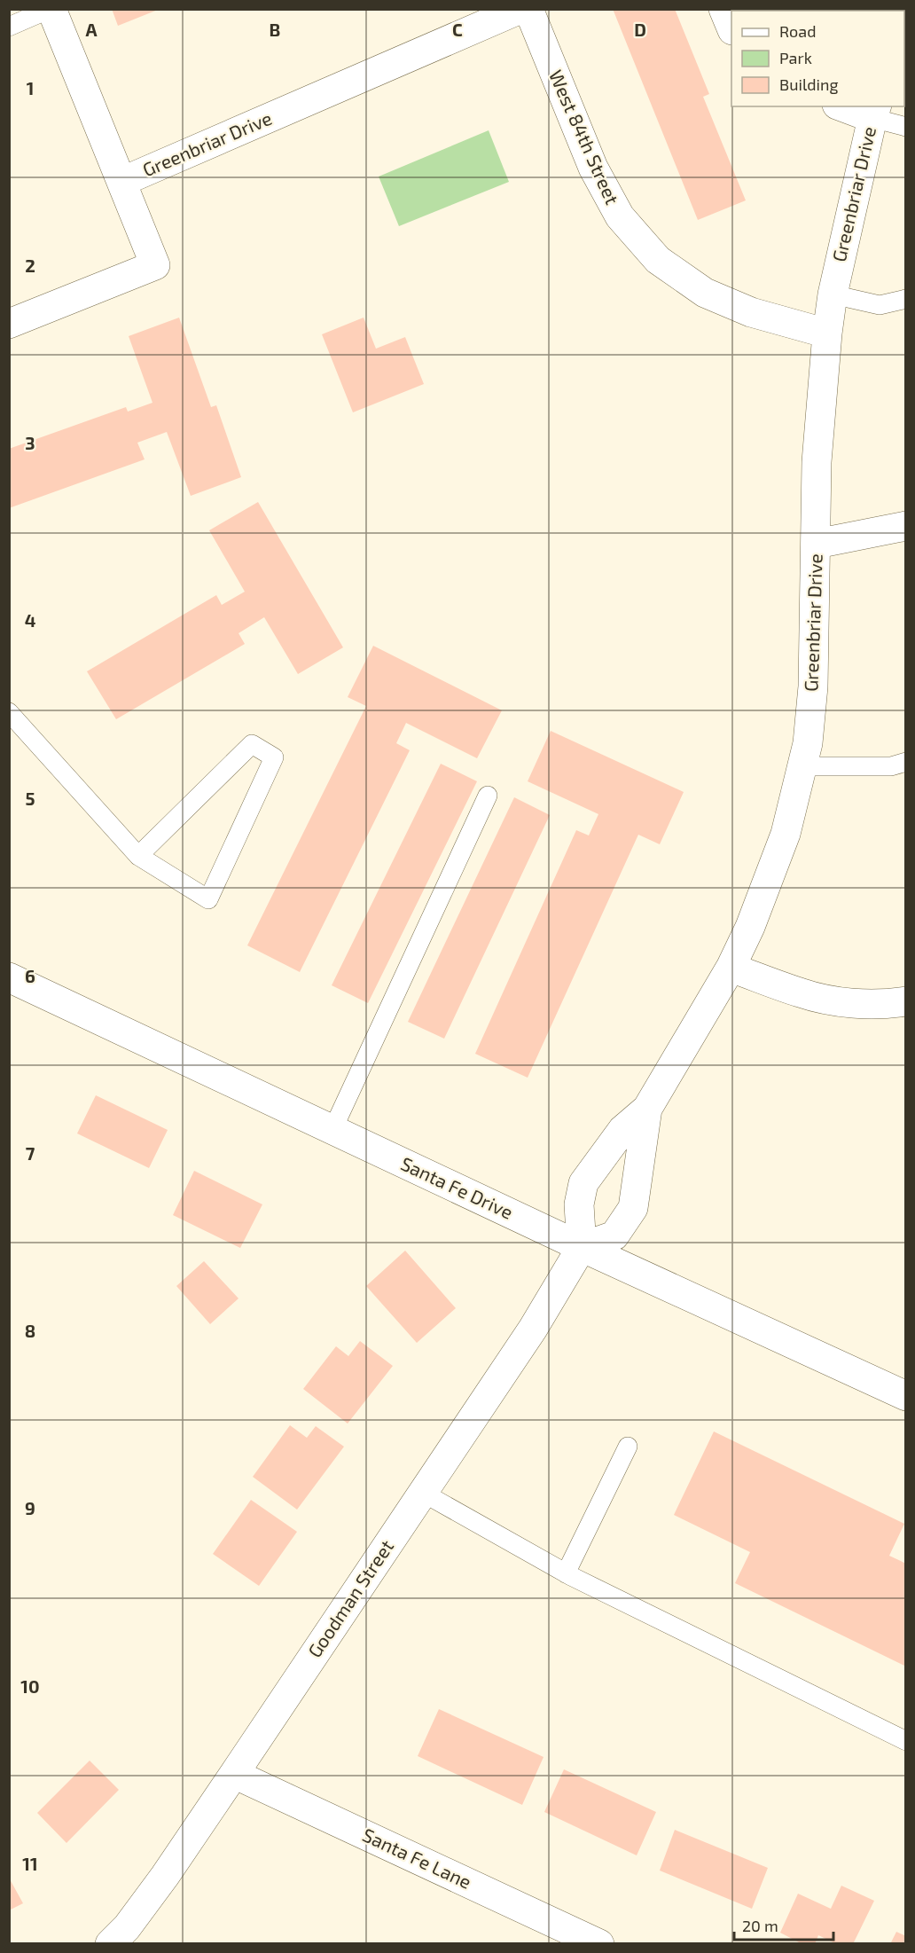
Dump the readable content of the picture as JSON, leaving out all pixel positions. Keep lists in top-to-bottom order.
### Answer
{
  "streets": {
    "street": [
      "West 84th Street",
      "Greenbriar Drive",
      "Santa Fe Drive",
      "Goodman Street",
      "Santa Fe Lane"
    ]
  },
  "crossings": [
    ["West 84th Street", "Greenbriar Drive"],
    ["Greenbriar Drive", "Santa Fe Drive"],
    ["Greenbriar Drive", "Goodman Street"],
    ["Santa Fe Drive", "Goodman Street"],
    ["Goodman Street", "Santa Fe Lane"]
  ],
  "legend": ["Road", "Park", "Building"],
  "scale_bar": "20 m",
  "grid": {
    "columns": [
      "A",
      "B",
      "C",
      "D"
    ],
    "rows": [
      "1",
      "2",
      "3",
      "4",
      "5",
      "6",
      "7",
      "8",
      "9",
      "10",
      "11"
    ]
  }
}
